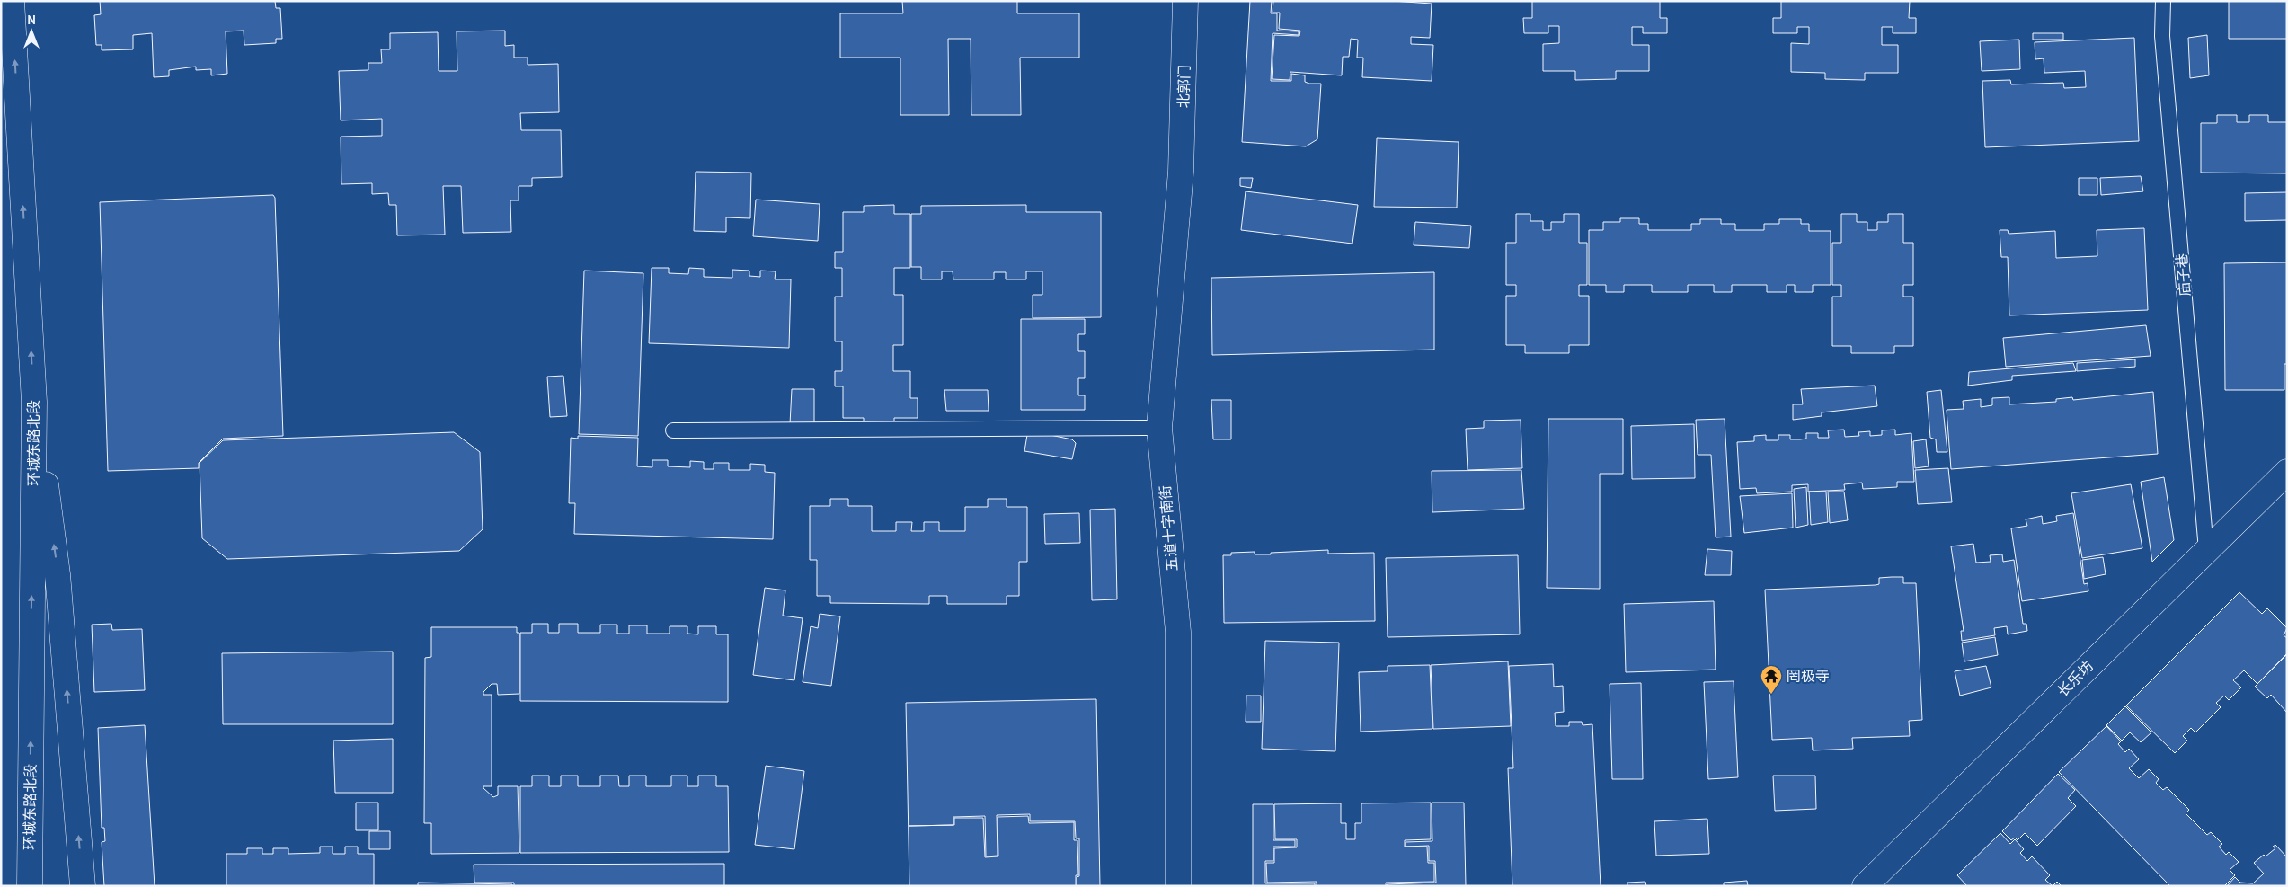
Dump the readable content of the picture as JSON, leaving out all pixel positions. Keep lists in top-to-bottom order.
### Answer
{
  "streets": {
    "street": [
      "北郭门",
      "环城东路北段",
      "五道十字南街",
      "长乐坊"
    ],
    "lane": ["庙子巷"]
  },
  "crossings": [
    ["北郭门", "五道十字南街"],
    ["庙子巷", "长乐坊"]
  ],
  "places": {
    "temple": ["罔极寺"]
  },
  "north": "top"
}
